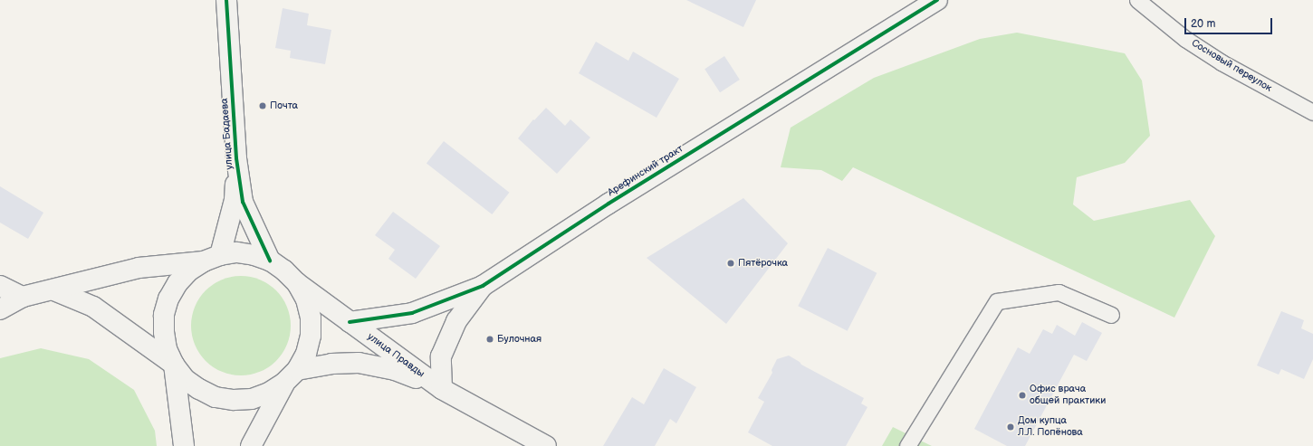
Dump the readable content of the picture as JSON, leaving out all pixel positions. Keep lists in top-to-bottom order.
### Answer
{
  "streets": {
    "street": ["улица Бадаева", "Арефинский тракт", "улица Правды"],
    "lane": ["Сосновый переулок"]
  },
  "crossings": [
    ["Арефинский тракт", "улица Правды"]
  ],
  "places": [
    "Почта",
    "Пятёрочка",
    "Булочная",
    "Офис врача общей практики",
    "Дом купца Л.Л. Попёнова"
  ],
  "scale_bar": "20 m"
}
